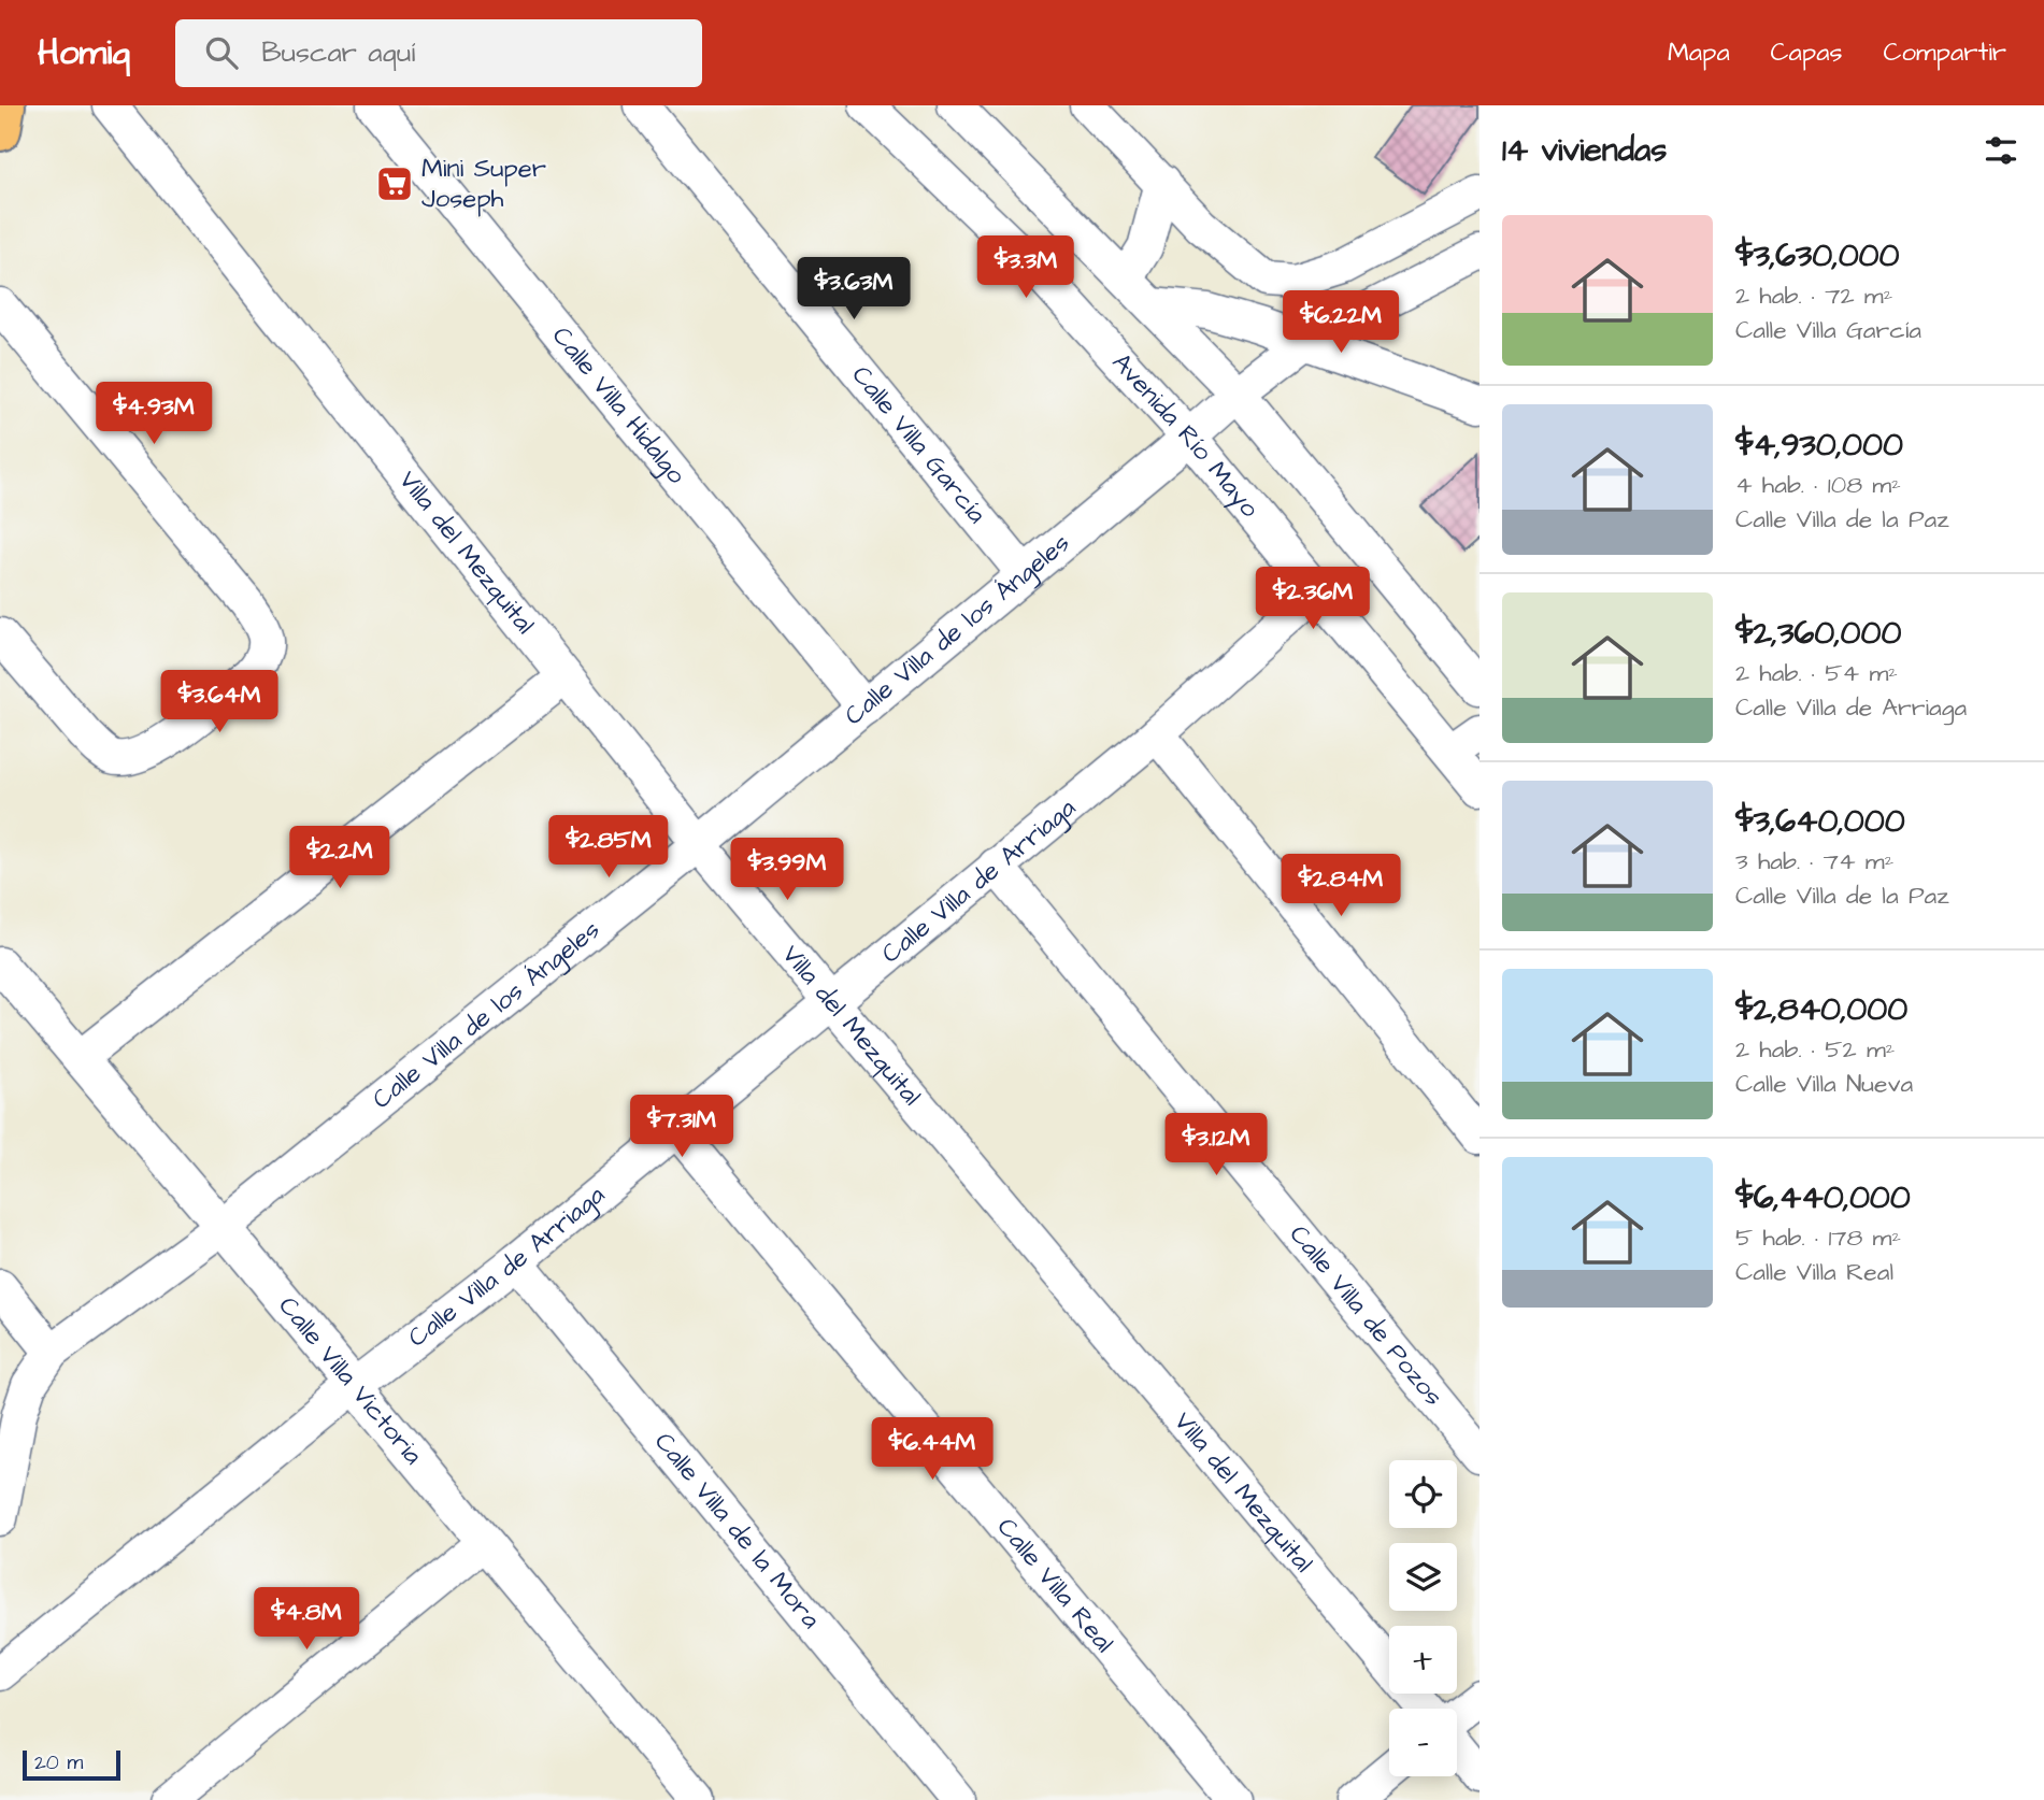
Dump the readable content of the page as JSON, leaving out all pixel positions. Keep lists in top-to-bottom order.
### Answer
{
  "streets": {
    "street": [
      "Calle Villa Hidalgo",
      "Avenida Río Mayo",
      "Calle Villa García",
      "Villa del Mezquital",
      "Calle Villa de los Ángeles",
      "Calle Villa de Arriaga",
      "Calle Villa de Pozos",
      "Calle Villa Victoria",
      "Calle Villa de la Mora",
      "Calle Villa Real"
    ]
  },
  "crossings": [
    ["Calle Villa Hidalgo", "Calle Villa de los Ángeles"],
    ["Avenida Río Mayo", "Calle Villa de los Ángeles"],
    ["Avenida Río Mayo", "Calle Villa de Arriaga"],
    ["Calle Villa García", "Calle Villa de los Ángeles"],
    ["Villa del Mezquital", "Calle Villa de los Ángeles"],
    ["Villa del Mezquital", "Calle Villa de Arriaga"],
    ["Calle Villa de los Ángeles", "Calle Villa Victoria"],
    ["Calle Villa de Arriaga", "Calle Villa de Pozos"],
    ["Calle Villa de Arriaga", "Calle Villa Victoria"],
    ["Calle Villa de Arriaga", "Calle Villa de la Mora"],
    ["Calle Villa de Arriaga", "Calle Villa Real"]
  ],
  "places": {
    "supermarket": ["Mini Super Joseph"]
  },
  "scale_bar": "20 m",
  "page": {
    "header": "Homiq",
    "search": "Buscar aquí",
    "nav": ["Mapa", "Capas", "Compartir"],
    "heading": "14 viviendas",
    "list": [
      {
        "name": "$3,630,000",
        "note": "2 hab. · 72 m² · Calle Villa García"
      },
      {
        "name": "$4,930,000",
        "note": "4 hab. · 108 m² · Calle Villa de la Paz"
      },
      {
        "name": "$2,360,000",
        "note": "2 hab. · 54 m² · Calle Villa de Arriaga"
      },
      {
        "name": "$3,640,000",
        "note": "3 hab. · 74 m² · Calle Villa de la Paz"
      },
      {
        "name": "$2,840,000",
        "note": "2 hab. · 52 m² · Calle Villa Nueva"
      },
      {
        "name": "$6,440,000",
        "note": "5 hab. · 178 m² · Calle Villa Real"
      }
    ],
    "price": [
      "$3.3M",
      "$3.63M",
      "$6.22M",
      "$4.93M",
      "$2.36M",
      "$3.64M",
      "$2.85M",
      "$2.2M",
      "$3.99M",
      "$2.84M",
      "$7.31M",
      "$3.12M",
      "$6.44M",
      "$4.8M"
    ],
    "map_buttons": ["+", "−"],
    "scale": "20 m"
  }
}
